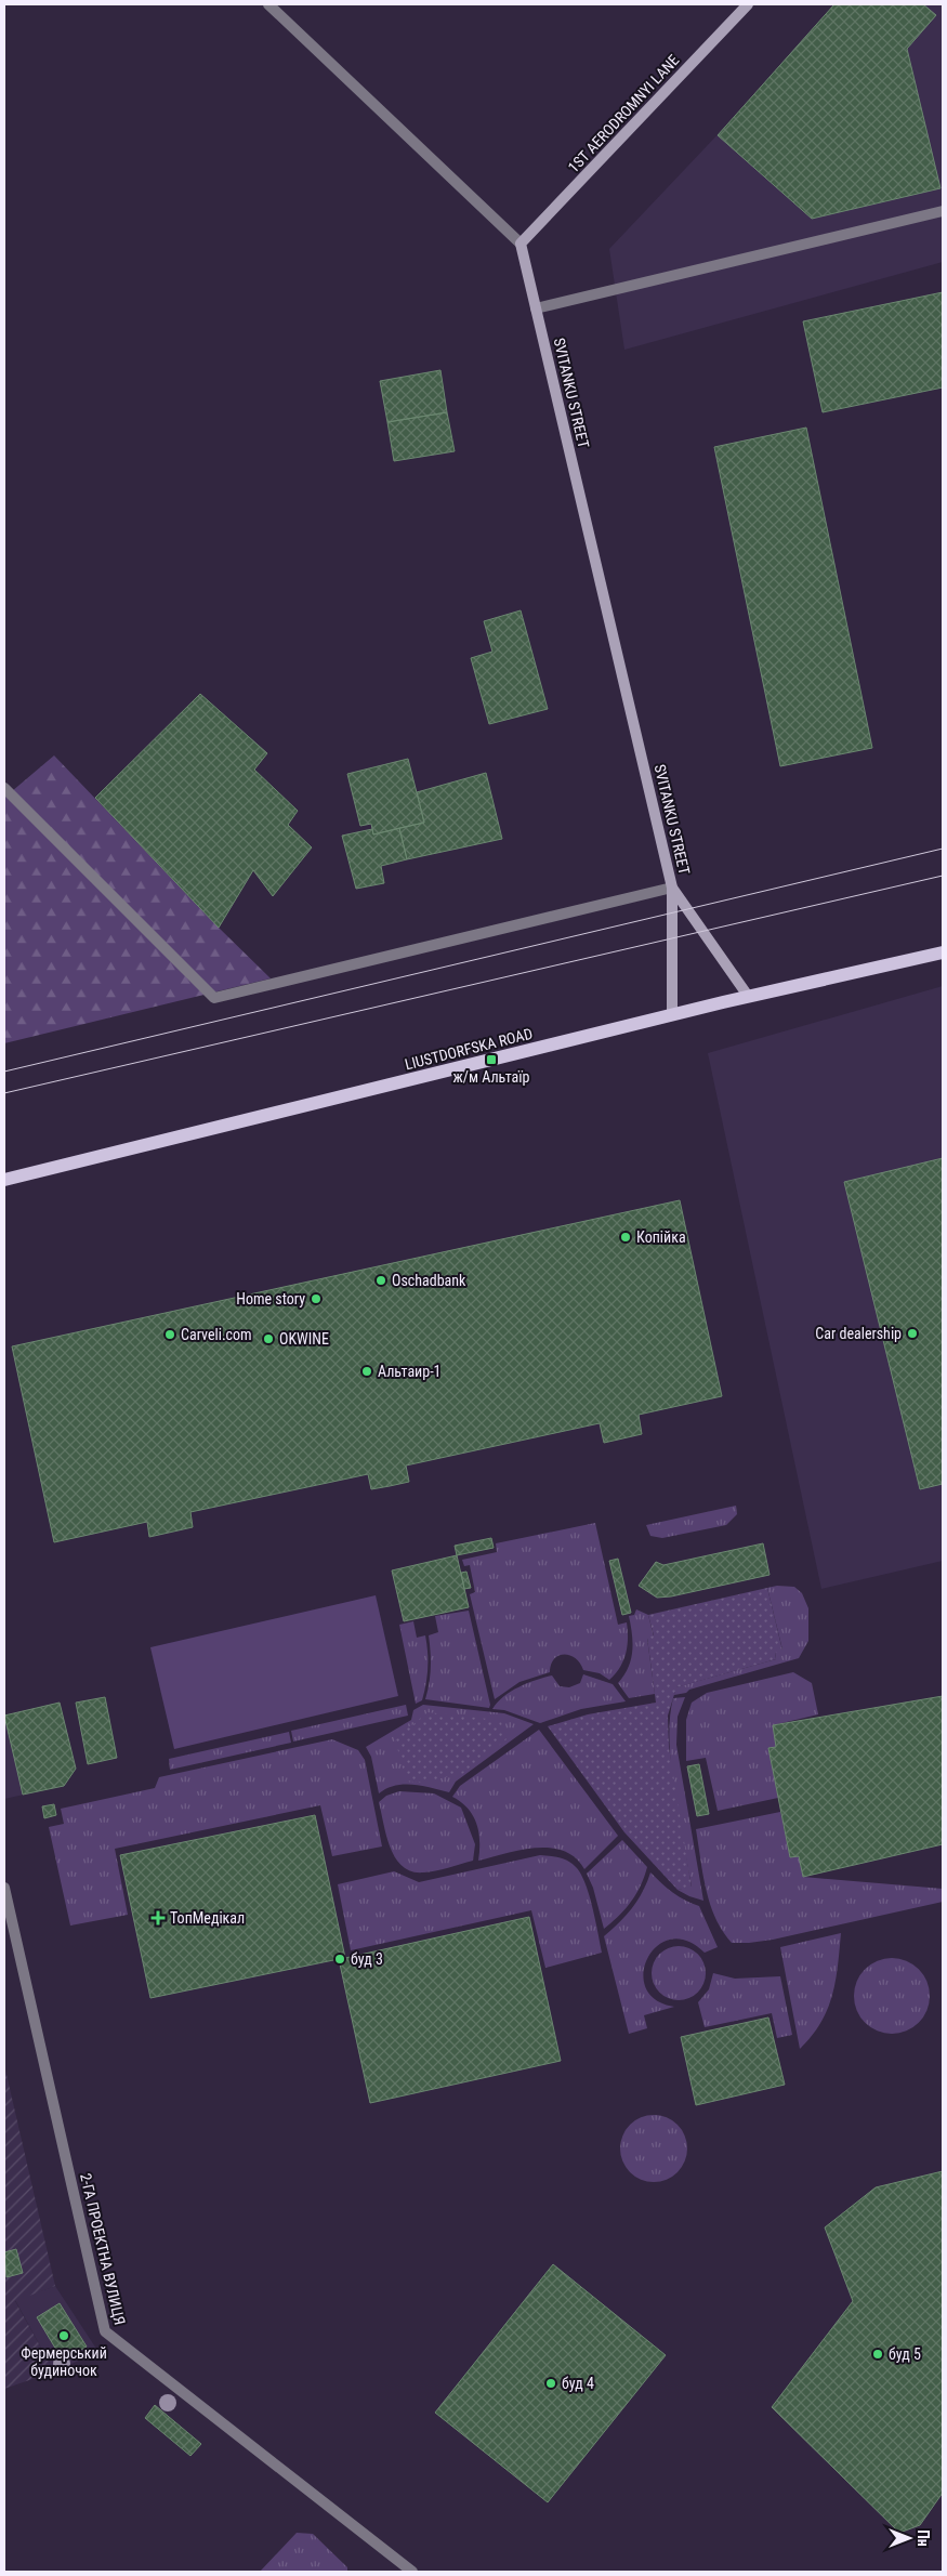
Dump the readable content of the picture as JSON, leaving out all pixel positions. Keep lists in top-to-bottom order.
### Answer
{
  "streets": {
    "main road": ["LIUSTDORFSKA ROAD"],
    "street": ["1ST AERODROMNYI LANE", "SVITANKU STREET", "2-ГА ПРОЕКТНА ВУЛИЦЯ"]
  },
  "crossings": [
    ["1ST AERODROMNYI LANE", "SVITANKU STREET"],
    ["SVITANKU STREET", "LIUSTDORFSKA ROAD"]
  ],
  "places": {
    "transit": ["ж/м Альтаїр"],
    "other": [
      "Копійка",
      "Oschadbank",
      "Home story",
      "Car dealership",
      "Carveli.com",
      "OKWINE",
      "Альтаир-1",
      "буд 3",
      "Фермерський будиночок",
      "буд 5",
      "буд 4"
    ],
    "health": ["ТопМедікал"]
  },
  "north": "right"
}
